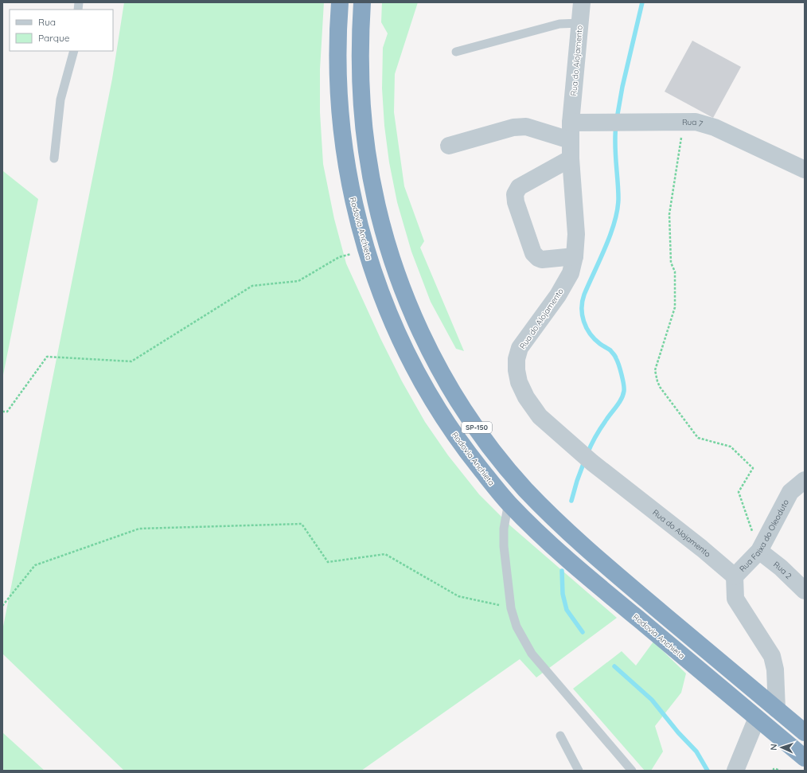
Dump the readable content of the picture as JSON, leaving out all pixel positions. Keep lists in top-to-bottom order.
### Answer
{
  "streets": {
    "highway": ["Rodovia Anchieta", "SP-150"],
    "street": [
      "Rua do Alojamento",
      "Rua 7",
      "Rua Faixa do Oleoduto",
      "Rua 2"
    ]
  },
  "crossings": [
    ["Rua do Alojamento", "Rua 7"],
    ["Rua do Alojamento", "Rua Faixa do Oleoduto"],
    ["Rua Faixa do Oleoduto", "Rua 2"]
  ],
  "legend": ["Rua", "Parque"],
  "north": "left"
}
